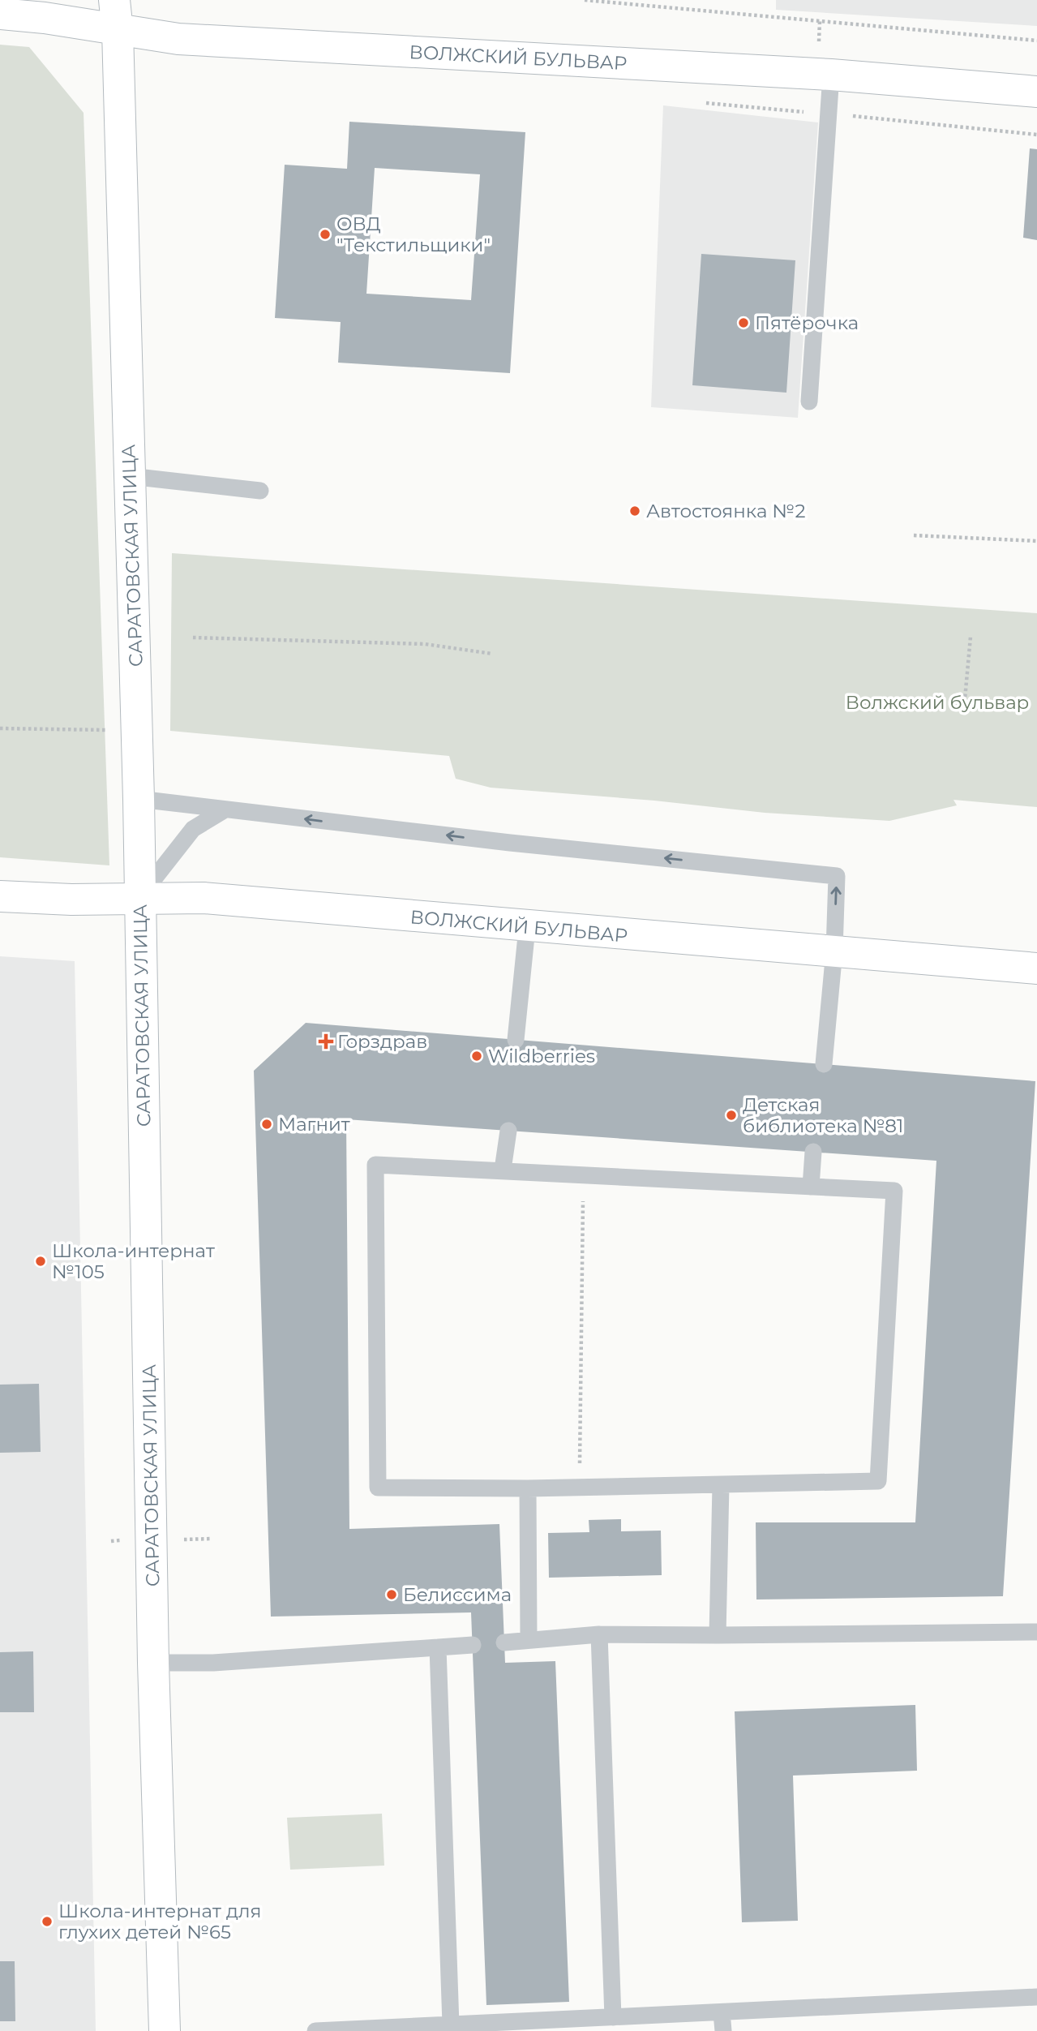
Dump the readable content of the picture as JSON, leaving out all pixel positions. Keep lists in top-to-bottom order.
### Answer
{
  "streets": {
    "street": ["ВОЛЖСКИЙ БУЛЬВАР", "САРАТОВСКАЯ УЛИЦА"]
  },
  "crossings": [
    ["ВОЛЖСКИЙ БУЛЬВАР", "САРАТОВСКАЯ УЛИЦА"]
  ],
  "parks": ["Волжский бульвар"],
  "places": {
    "other": [
      "ОВД \"Текстильщики\"",
      "Пятёрочка",
      "Автостоянка №2",
      "Wildberries",
      "Детская библиотека №81",
      "Магнит",
      "Школа-интернат №105",
      "Белиссима",
      "Школа-интернат для глухих детей №65"
    ],
    "health": ["Горздрав"]
  }
}
